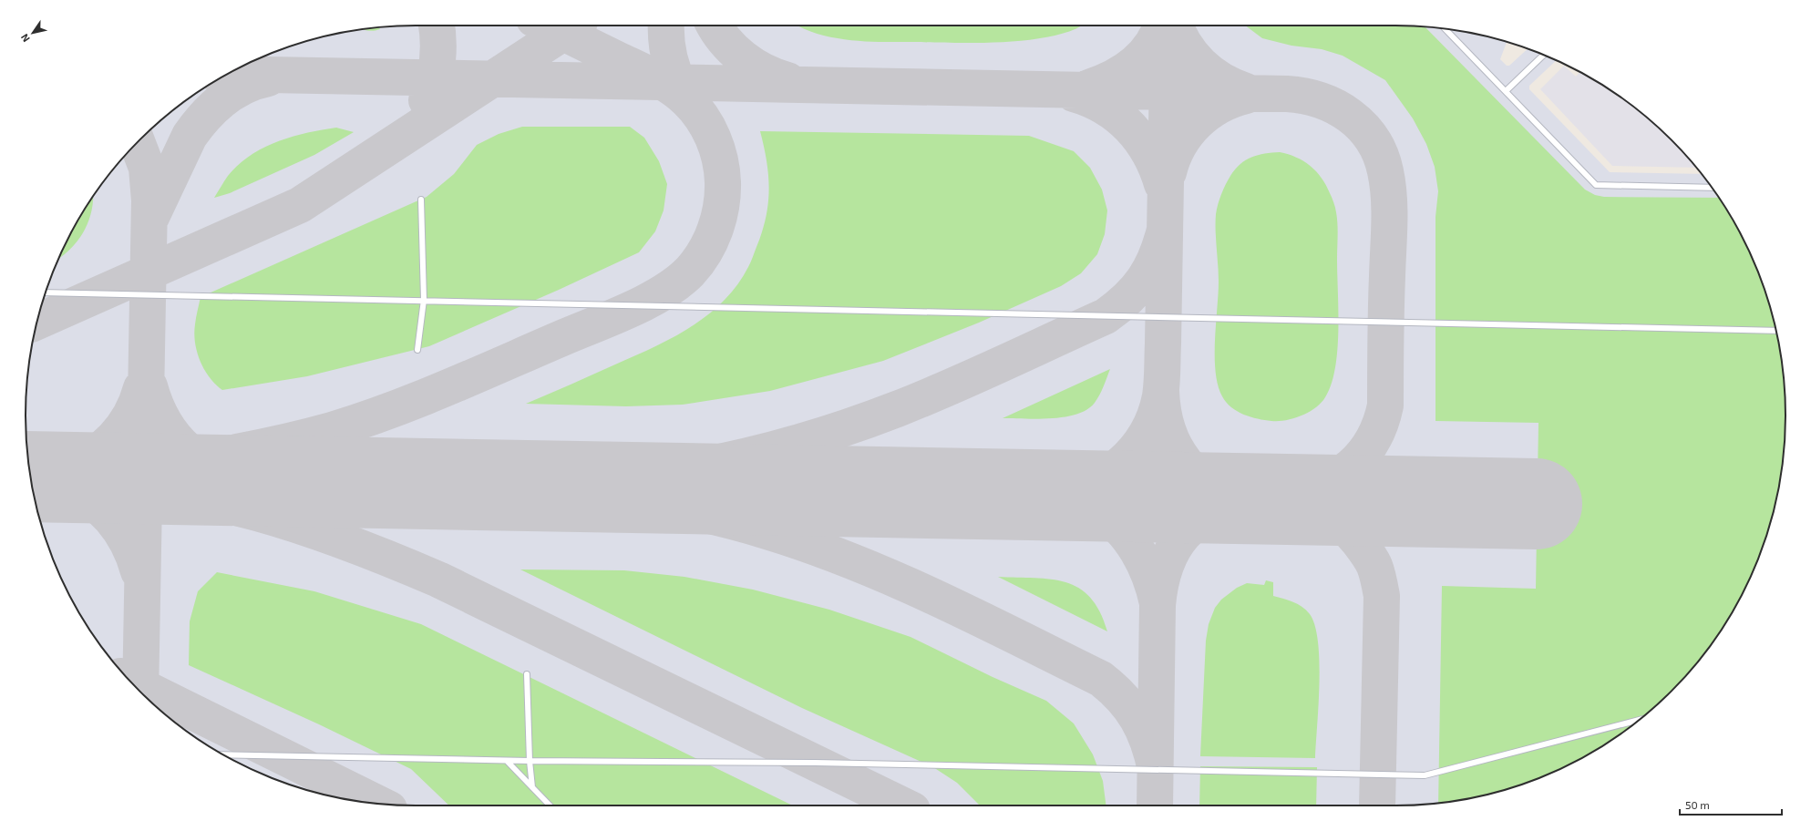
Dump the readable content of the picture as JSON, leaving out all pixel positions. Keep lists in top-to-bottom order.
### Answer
{
  "scale_bar": "50 m",
  "north": "bottom left"
}
